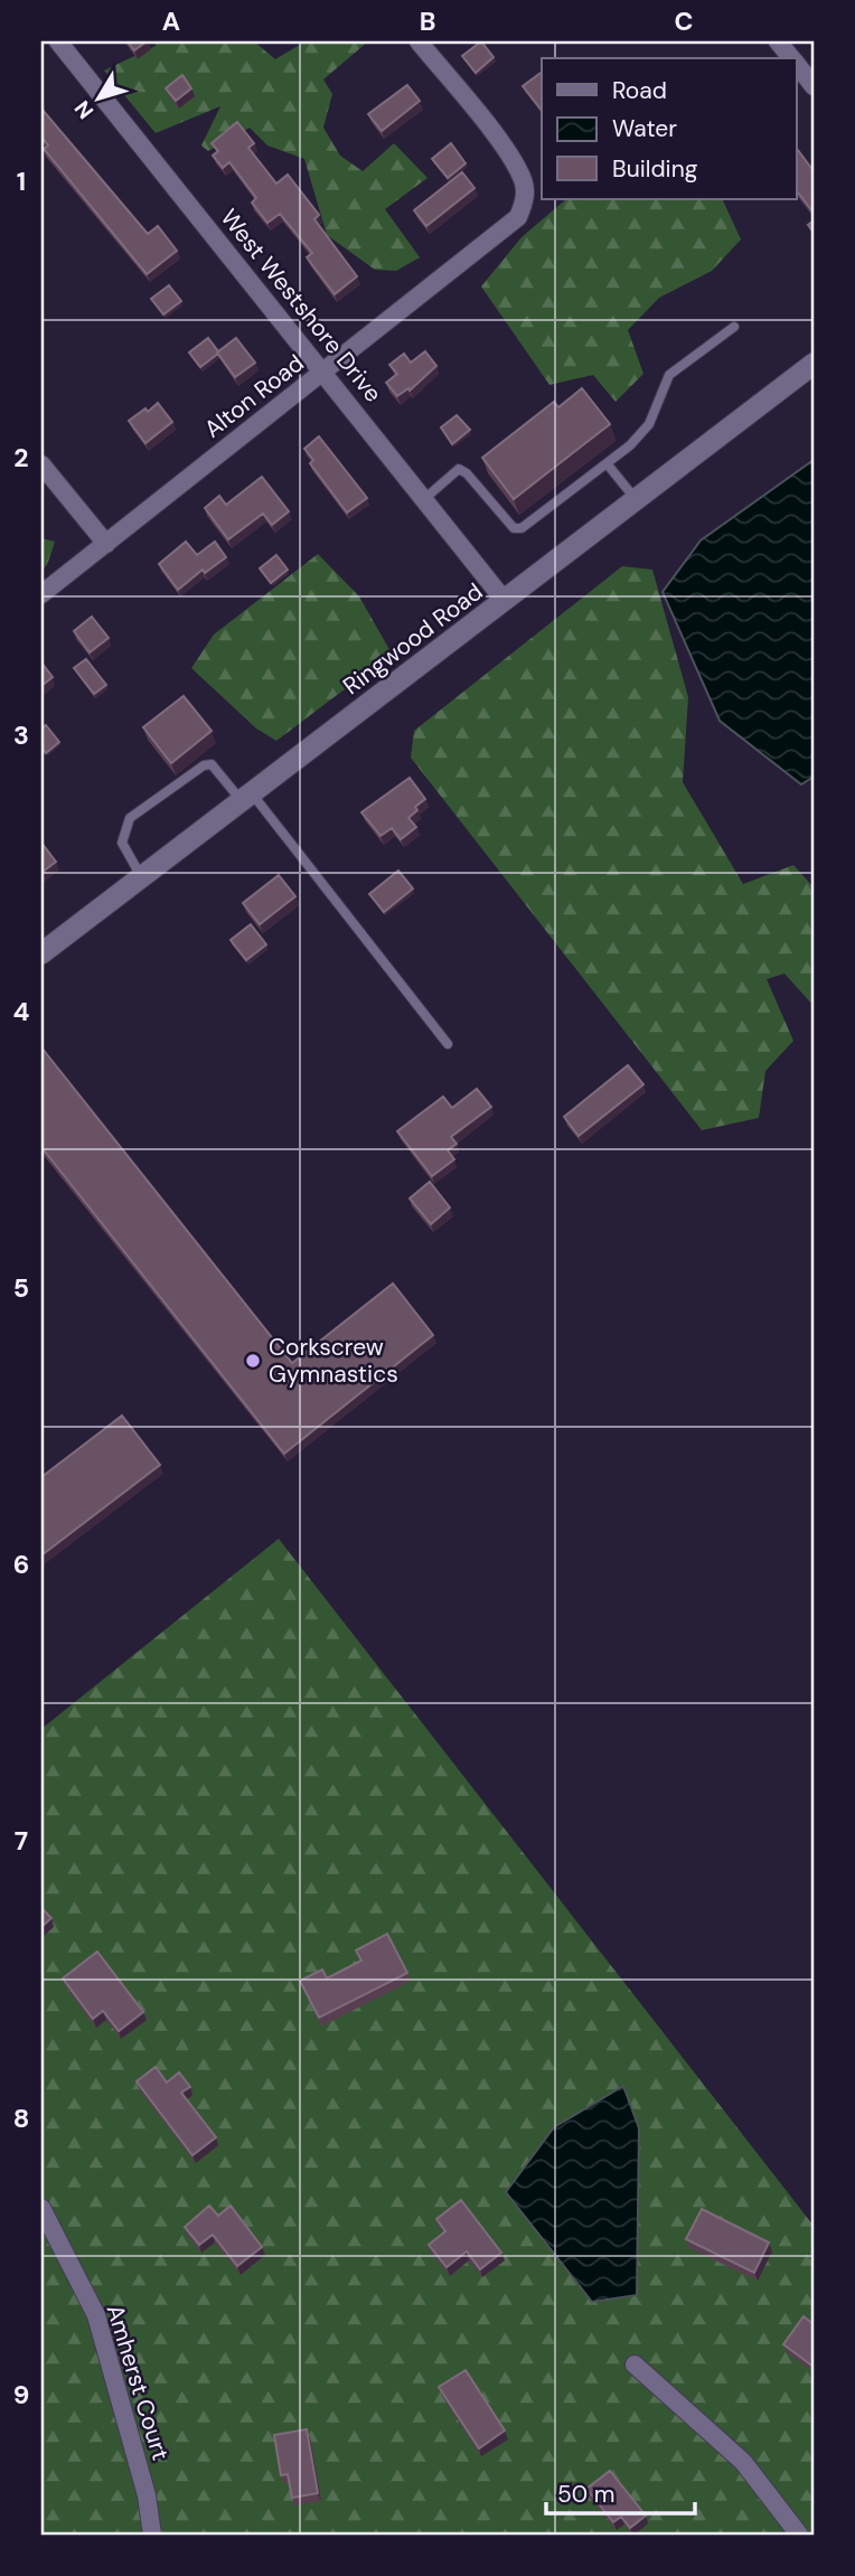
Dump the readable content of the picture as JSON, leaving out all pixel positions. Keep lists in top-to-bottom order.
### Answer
{
  "streets": {
    "street": [
      "West Westshore Drive",
      "Alton Road",
      "Ringwood Road",
      "Amherst Court"
    ]
  },
  "crossings": [
    ["West Westshore Drive", "Alton Road"],
    ["West Westshore Drive", "Ringwood Road"]
  ],
  "places": ["Corkscrew Gymnastics"],
  "legend": ["Road", "Water", "Building"],
  "scale_bar": "50 m",
  "north": "bottom left",
  "grid": {
    "columns": ["A", "B", "C"],
    "rows": [
      "1",
      "2",
      "3",
      "4",
      "5",
      "6",
      "7",
      "8",
      "9"
    ]
  }
}
